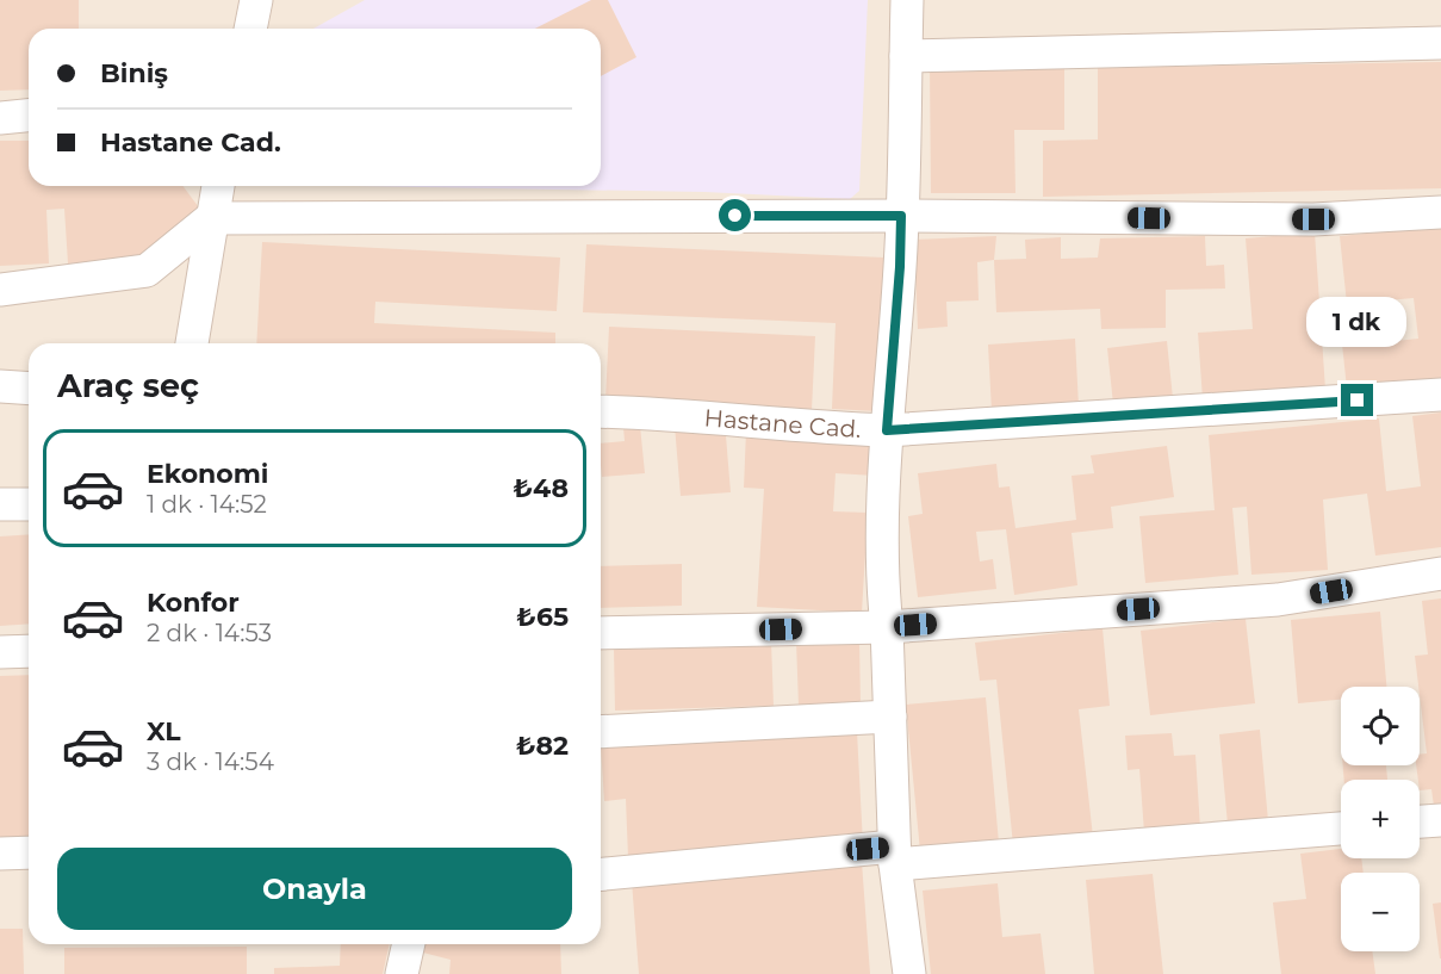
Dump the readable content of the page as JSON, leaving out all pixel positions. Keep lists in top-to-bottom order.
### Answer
{
  "streets": {
    "street": ["Hastane Cad."]
  },
  "page": {
    "banner": ["Biniş", "Hastane Cad."],
    "bubble": "1 dk",
    "heading": "Araç seç",
    "list": [
      {
        "name": "Ekonomi",
        "note": "1 dk · 14:52",
        "value": "₺48"
      },
      {
        "name": "Konfor",
        "note": "2 dk · 14:53",
        "value": "₺65"
      },
      {
        "name": "XL",
        "note": "3 dk · 14:54",
        "value": "₺82"
      }
    ],
    "map_buttons": ["+", "−"],
    "buttons": "Onayla"
  }
}
